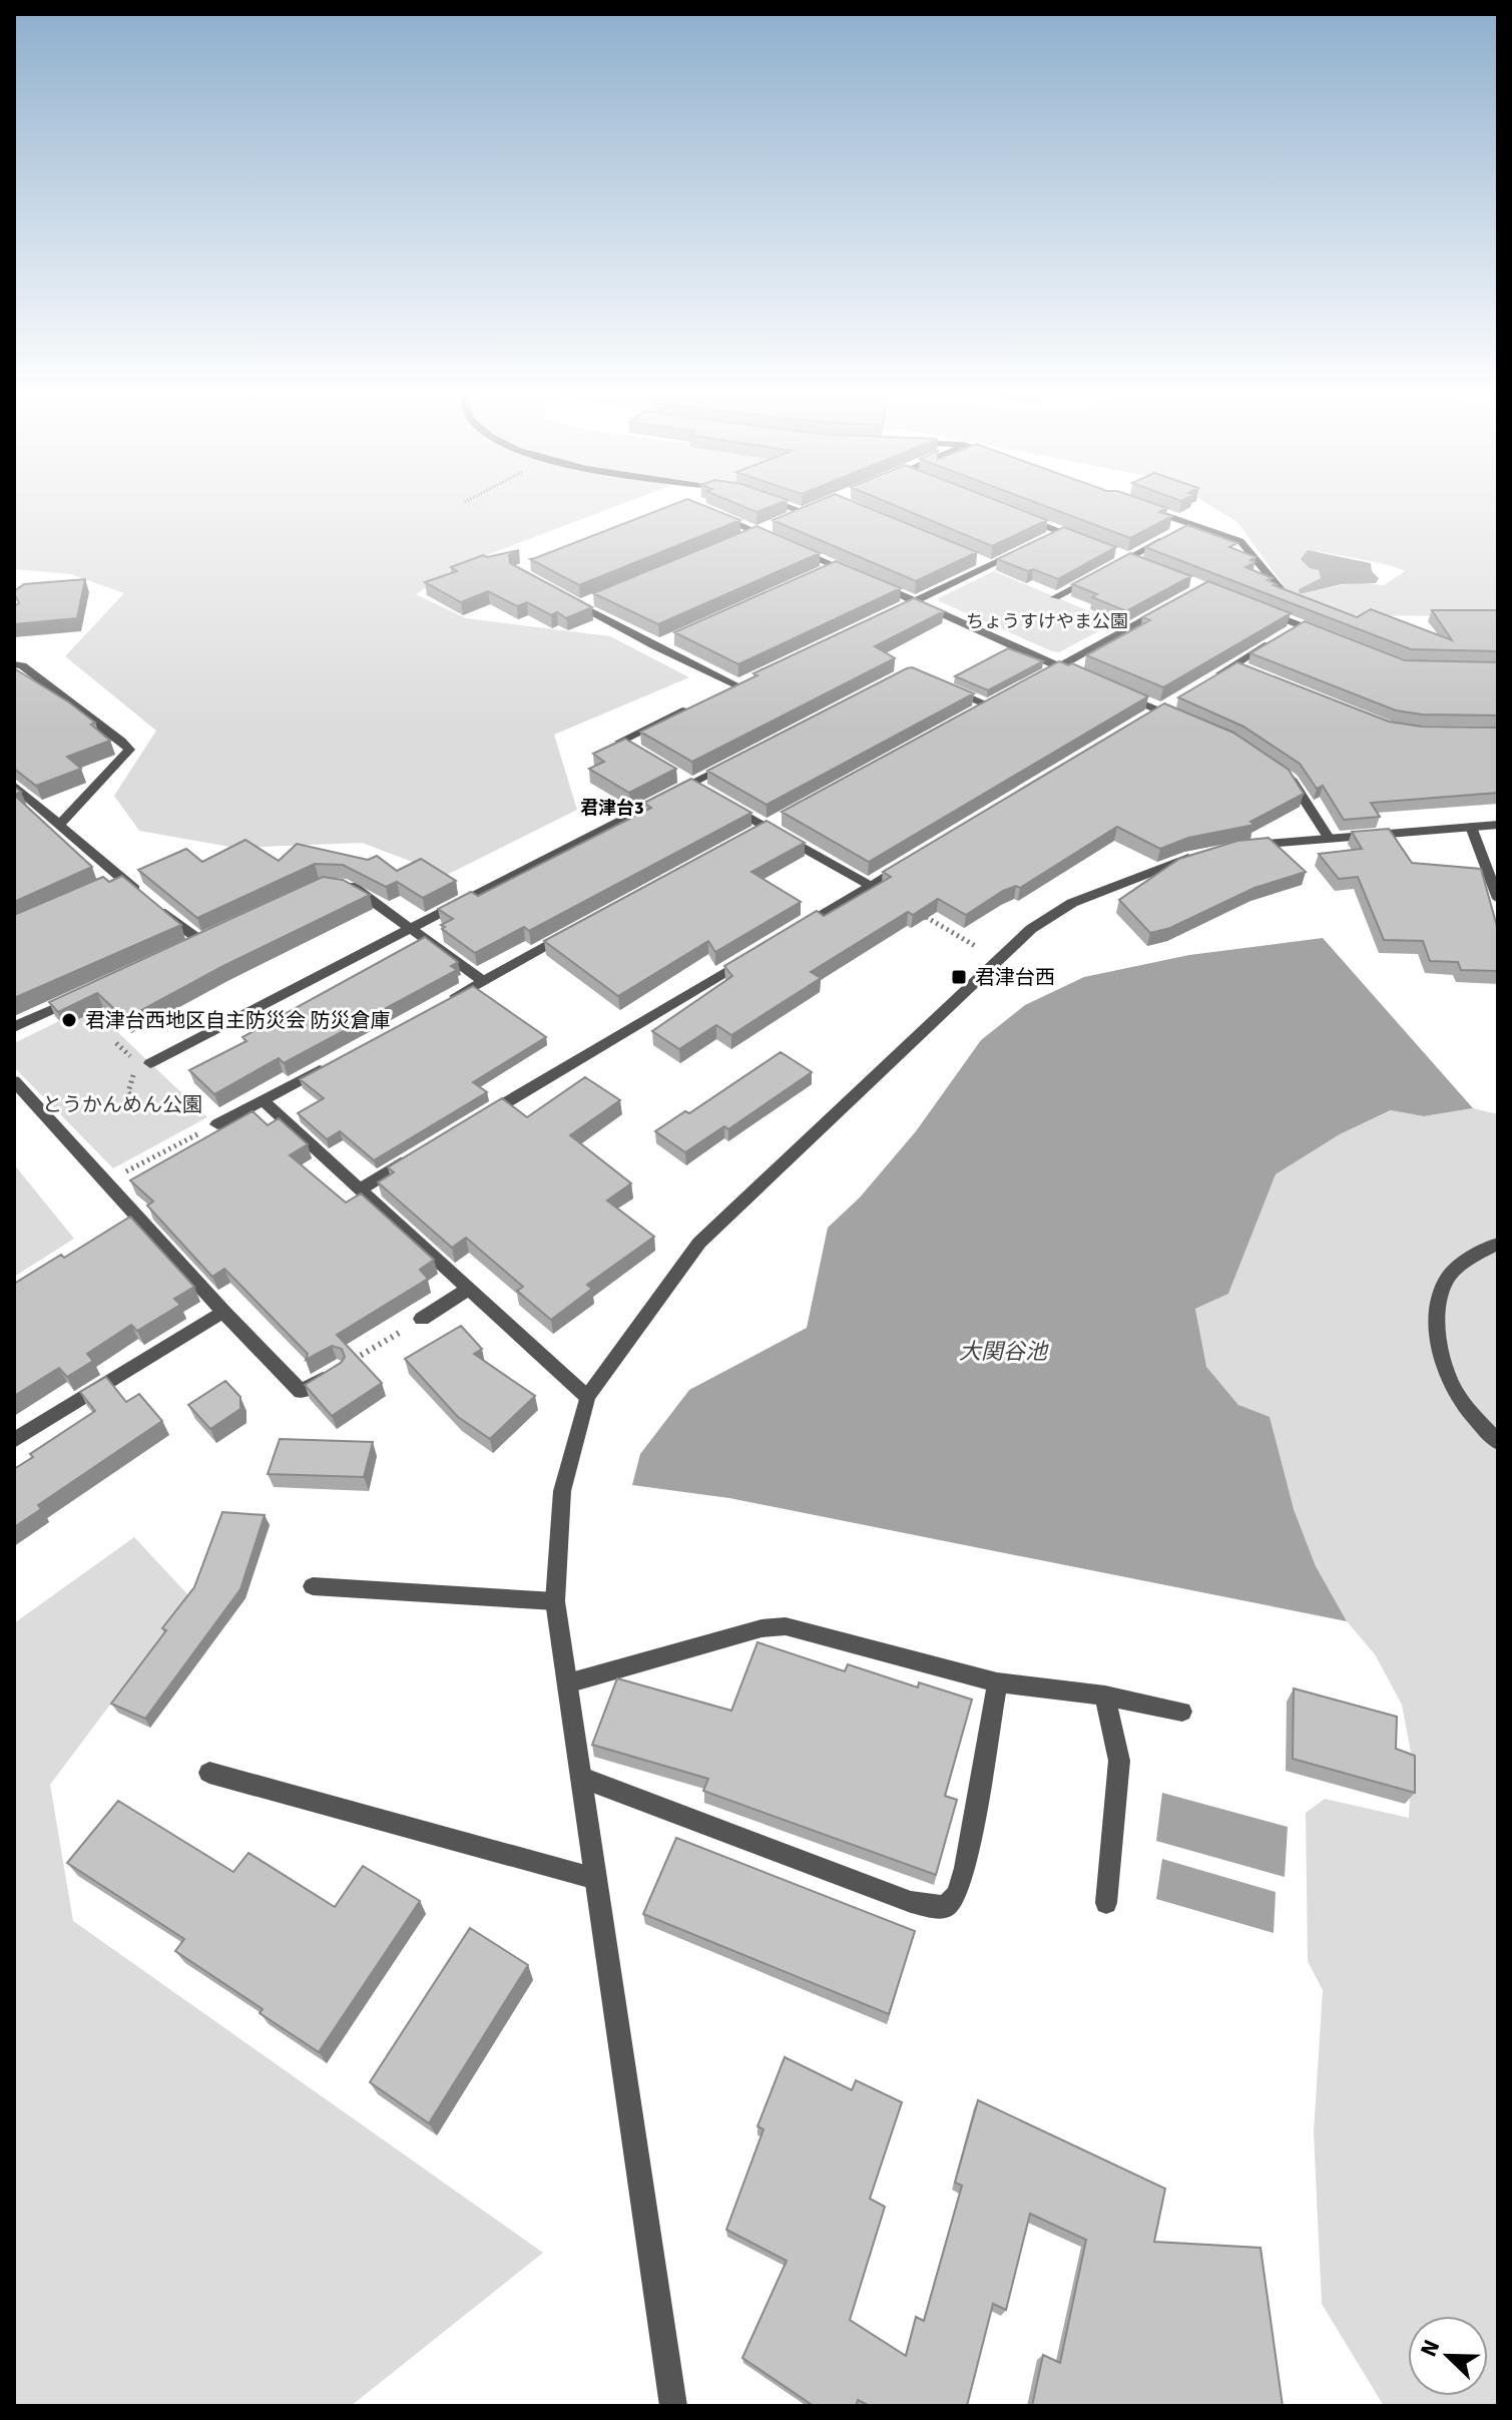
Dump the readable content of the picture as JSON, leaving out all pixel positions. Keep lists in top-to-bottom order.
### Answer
{
  "districts": ["君津台3"],
  "water": ["大関谷池"],
  "parks": ["ちょうすけやま公園", "とうかんめん公園"],
  "places": {
    "transit": ["君津台西"],
    "other": ["君津台西地区自主防災会 防災倉庫"]
  },
  "north": "top left"
}
